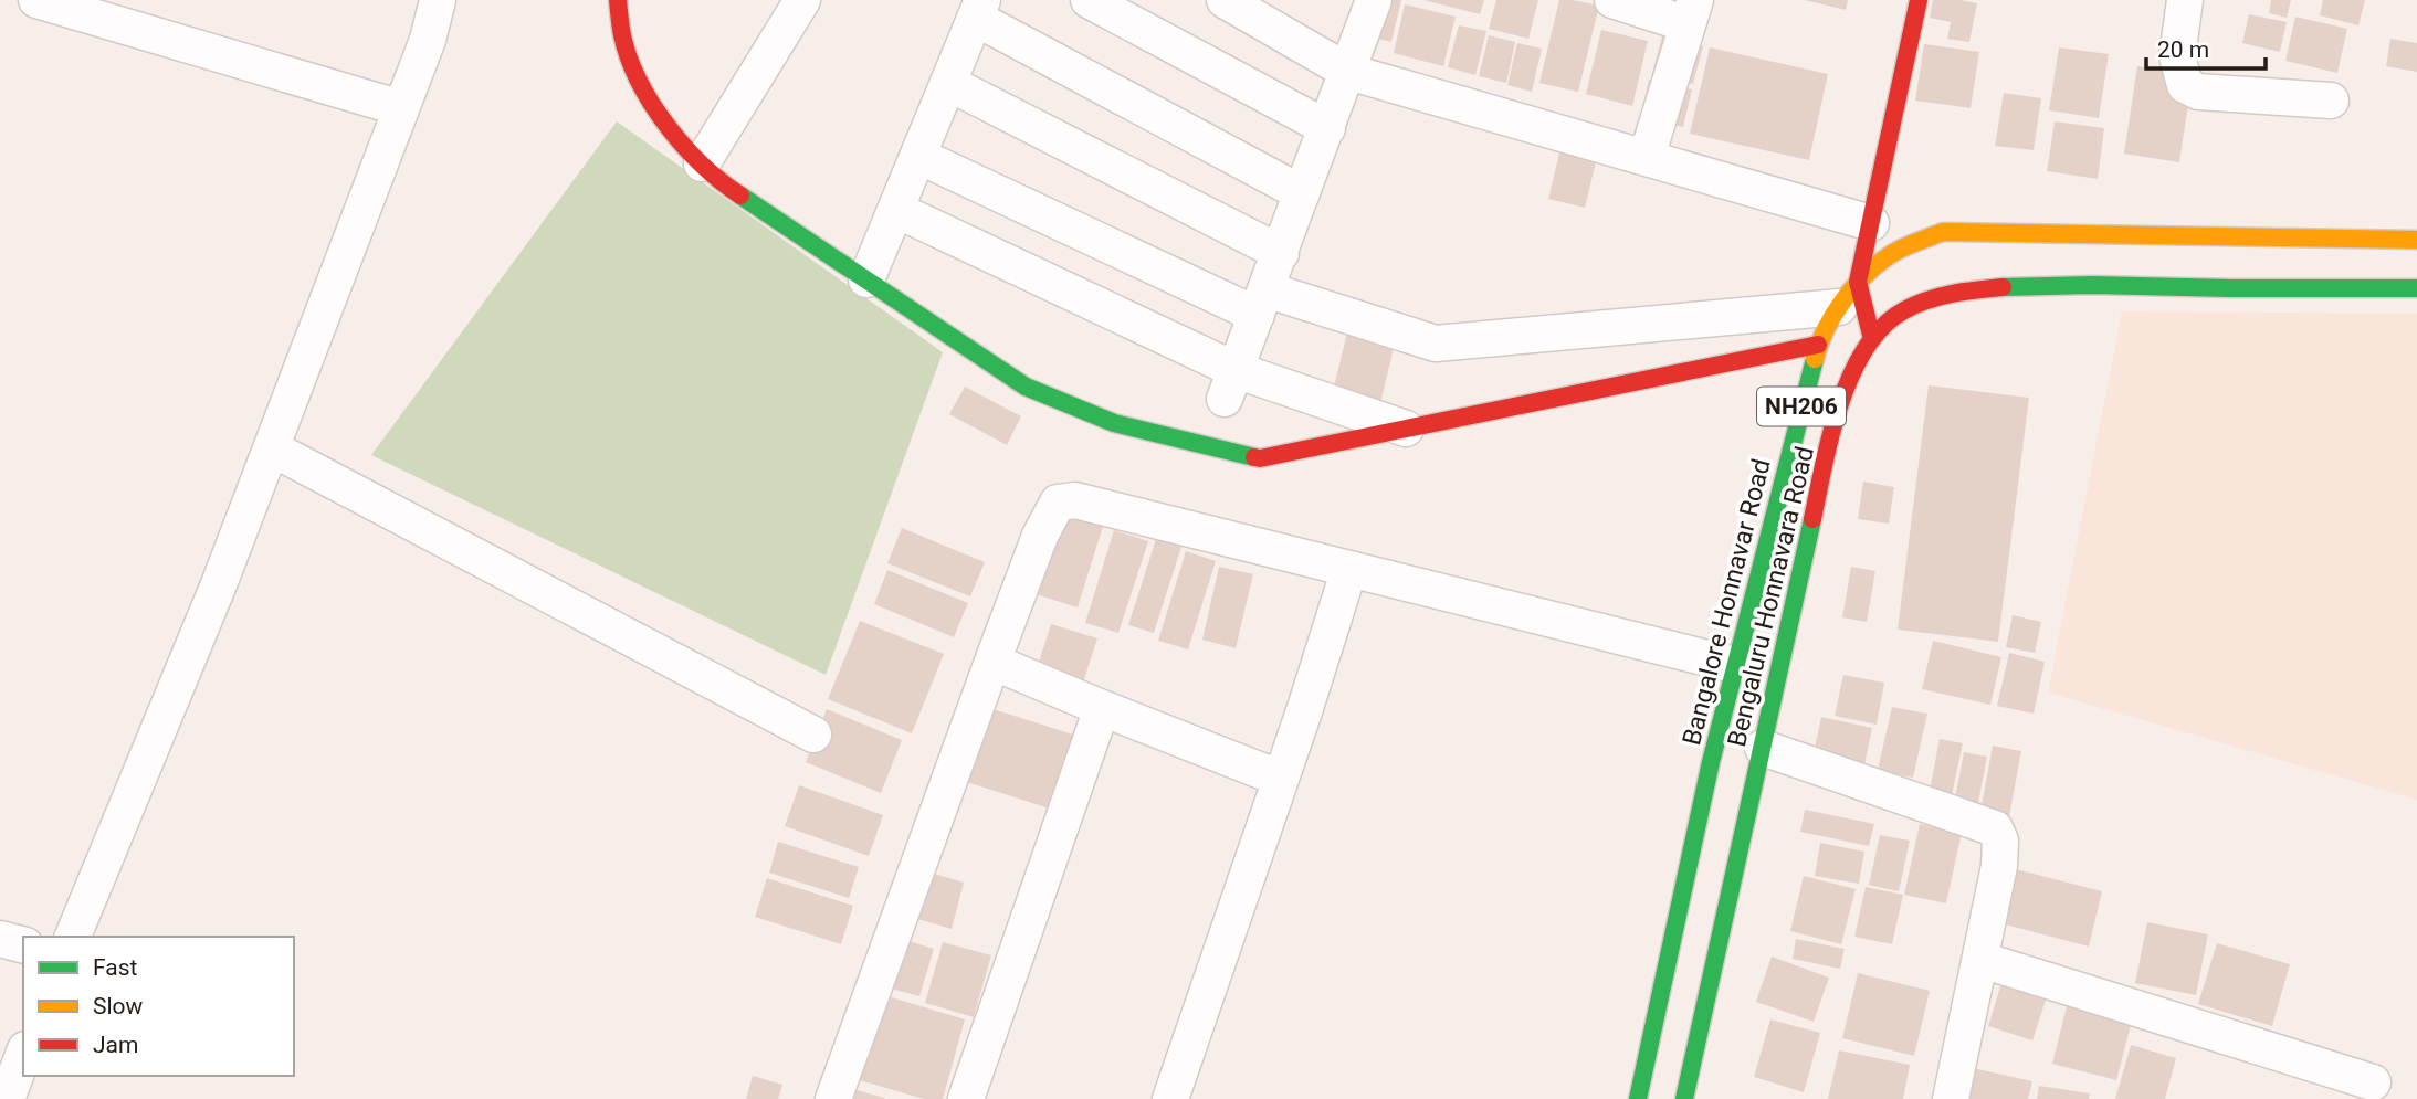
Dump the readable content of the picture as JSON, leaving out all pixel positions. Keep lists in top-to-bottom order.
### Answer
{
  "streets": {
    "main road": ["NH206", "Bengaluru Honnavara Road", "Bangalore Honnavar Road"]
  },
  "legend": ["Fast", "Slow", "Jam"],
  "scale_bar": "20 m"
}
